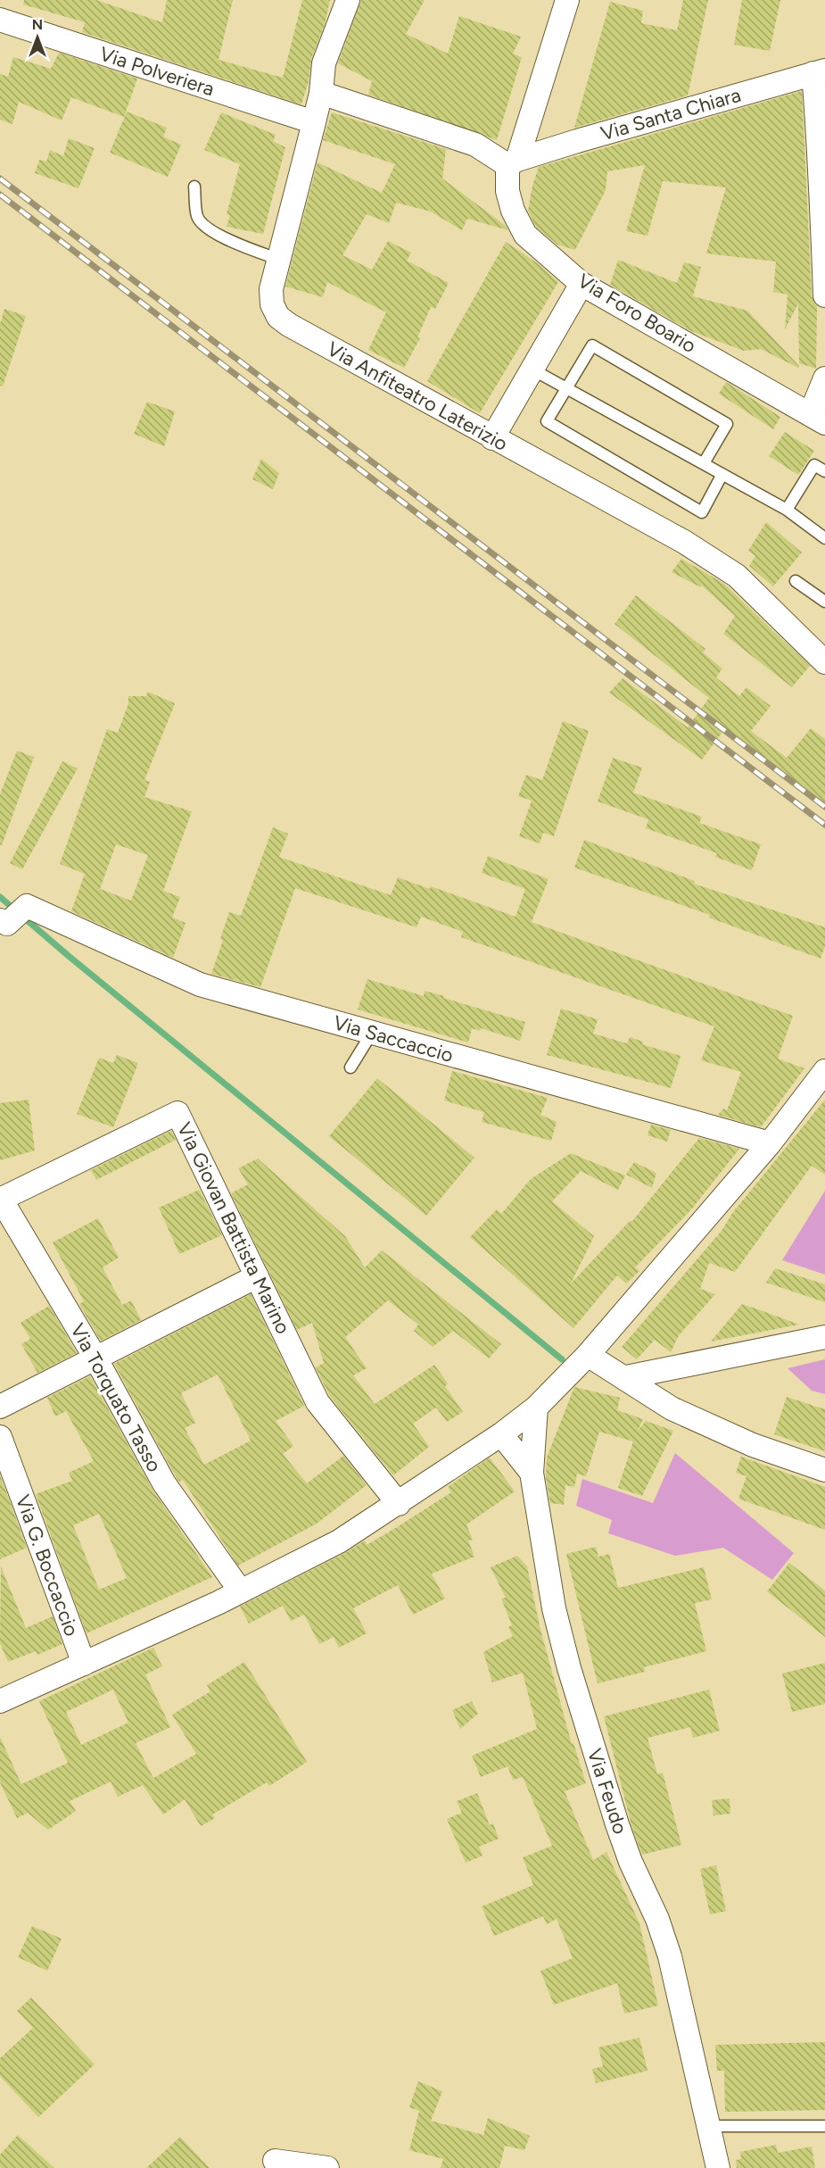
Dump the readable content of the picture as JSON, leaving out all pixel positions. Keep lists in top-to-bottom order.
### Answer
{
  "streets": {
    "street": [
      "Via Polveriera",
      "Via Santa Chiara",
      "Via Foro Boario",
      "Via Anfiteatro Laterizio",
      "Via Saccaccio",
      "Via Giovan Battista Marino",
      "Via Torquato Tasso",
      "Via G. Boccaccio",
      "Via Feudo"
    ]
  },
  "crossings": [
    ["Via Polveriera", "Via Anfiteatro Laterizio"],
    ["Via Santa Chiara", "Via Foro Boario"],
    ["Via Giovan Battista Marino", "Via Torquato Tasso"]
  ],
  "north": "top"
}
